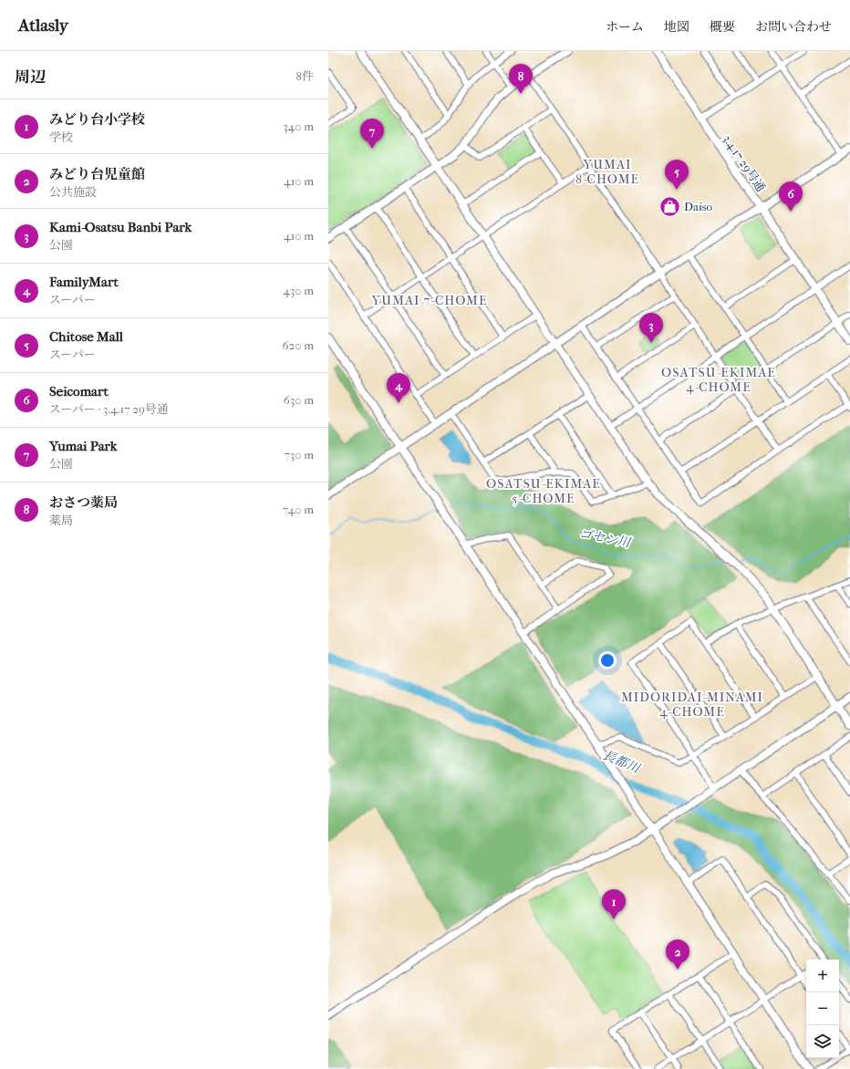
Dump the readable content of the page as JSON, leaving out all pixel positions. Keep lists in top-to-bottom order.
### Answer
{
  "streets": {
    "street": ["3.4.17 29号通"]
  },
  "districts": [
    "YUMAI 8-CHOME",
    "YUMAI 7-CHOME",
    "OSATSU-EKIMAE 4-CHOME",
    "OSATSU-EKIMAE 5-CHOME",
    "MIDORIDAI-MINAMI 4-CHOME"
  ],
  "water": ["ゴセン川", "長都川"],
  "places": {
    "shop": ["Daiso"]
  },
  "page": {
    "header": "Atlasly",
    "nav": [
      "ホーム",
      "地図",
      "概要",
      "お問い合わせ"
    ],
    "heading": ["周辺", "8件"],
    "pins": [
      "8",
      "7",
      "5",
      "6",
      "3",
      "4",
      "1",
      "2"
    ],
    "list": [
      {
        "mark": "1",
        "name": "みどり台小学校",
        "note": "学校",
        "value": "340 m"
      },
      {
        "mark": "2",
        "name": "みどり台児童館",
        "note": "公共施設",
        "value": "410 m"
      },
      {
        "mark": "3",
        "name": "Kami-Osatsu Banbi Park",
        "note": "公園",
        "value": "410 m"
      },
      {
        "mark": "4",
        "name": "FamilyMart",
        "note": "スーパー",
        "value": "430 m"
      },
      {
        "mark": "5",
        "name": "Chitose Mall",
        "note": "スーパー",
        "value": "620 m"
      },
      {
        "mark": "6",
        "name": "Seicomart",
        "note": "スーパー · 3.4.17 29号通",
        "value": "630 m"
      },
      {
        "mark": "7",
        "name": "Yumai Park",
        "note": "公園",
        "value": "730 m"
      },
      {
        "mark": "8",
        "name": "おさつ薬局",
        "note": "薬局",
        "value": "740 m"
      }
    ],
    "map_buttons": ["+", "−"]
  }
}
